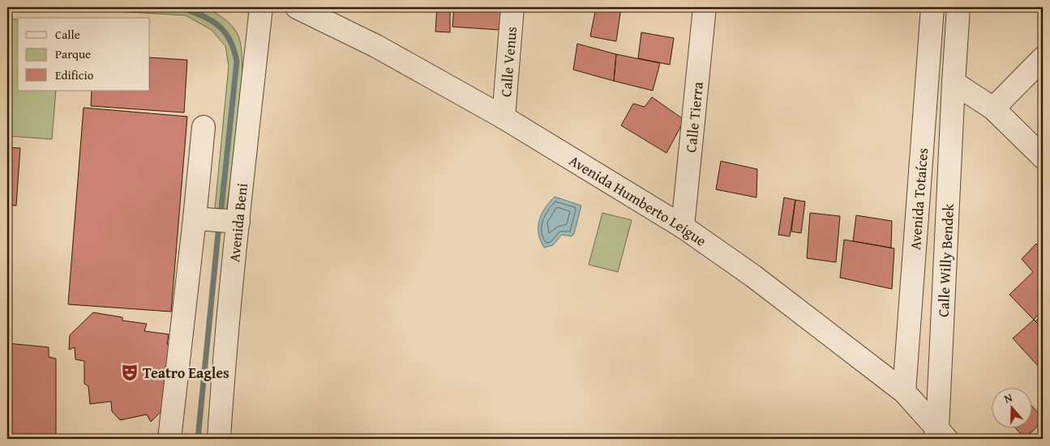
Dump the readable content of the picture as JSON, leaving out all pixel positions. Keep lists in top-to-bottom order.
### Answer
{
  "streets": {
    "street": [
      "Calle Venus",
      "Calle Tierra",
      "Avenida Totaíces",
      "Avenida Humberto Leigue",
      "Avenida Beni",
      "Calle Willy Bendek"
    ]
  },
  "crossings": [
    ["Calle Venus", "Avenida Humberto Leigue"],
    ["Calle Tierra", "Avenida Humberto Leigue"],
    ["Avenida Totaíces", "Avenida Humberto Leigue"],
    ["Avenida Humberto Leigue", "Calle Willy Bendek"]
  ],
  "places": {
    "theatre": ["Teatro Eagles"]
  },
  "legend": ["Calle", "Parque", "Edificio"],
  "north": "top"
}
